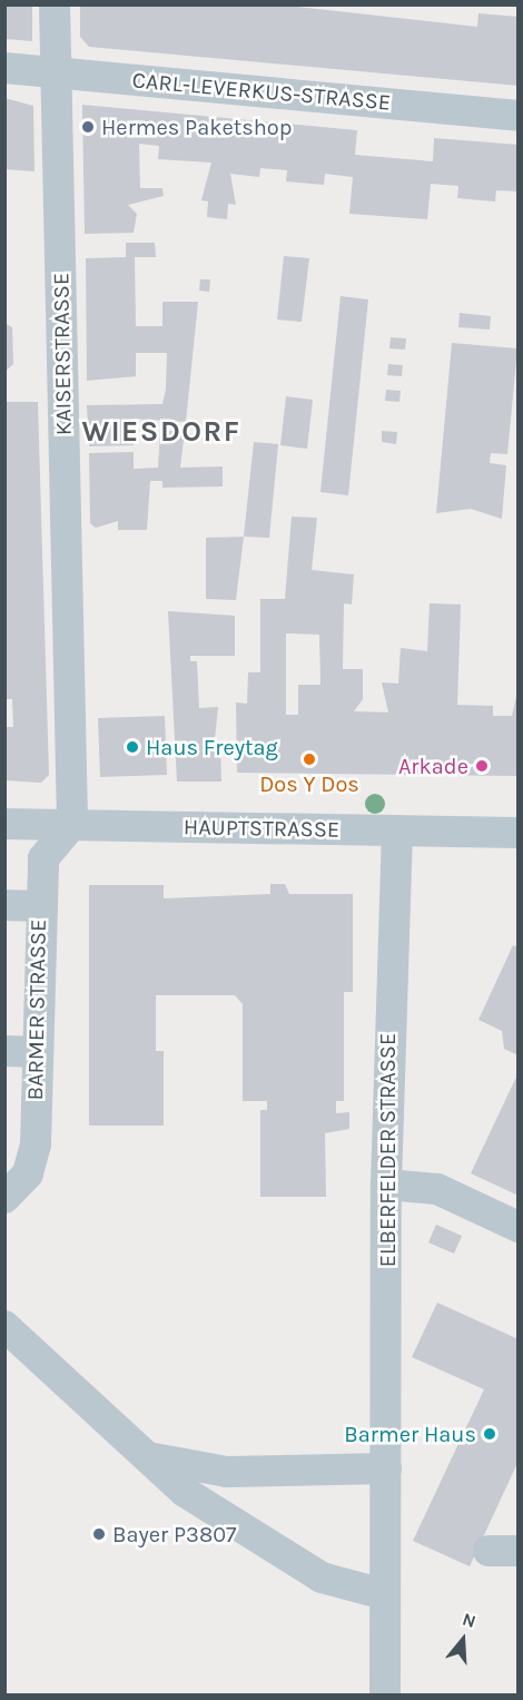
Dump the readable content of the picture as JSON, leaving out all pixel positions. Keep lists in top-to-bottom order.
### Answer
{
  "streets": {
    "street": [
      "CARL-LEVERKUS-STRASSE",
      "KAISERSTRASSE",
      "HAUPTSTRASSE",
      "BARMER STRASSE",
      "ELBERFELDER STRASSE"
    ]
  },
  "crossings": [
    ["CARL-LEVERKUS-STRASSE", "KAISERSTRASSE"],
    ["KAISERSTRASSE", "HAUPTSTRASSE"],
    ["KAISERSTRASSE", "BARMER STRASSE"],
    ["HAUPTSTRASSE", "BARMER STRASSE"],
    ["HAUPTSTRASSE", "ELBERFELDER STRASSE"]
  ],
  "districts": ["WIESDORF"],
  "places": [
    "Hermes Paketshop",
    "Haus Freytag",
    "Dos Y Dos",
    "Arkade",
    "Barmer Haus",
    "Bayer P3807"
  ],
  "north": "top"
}
